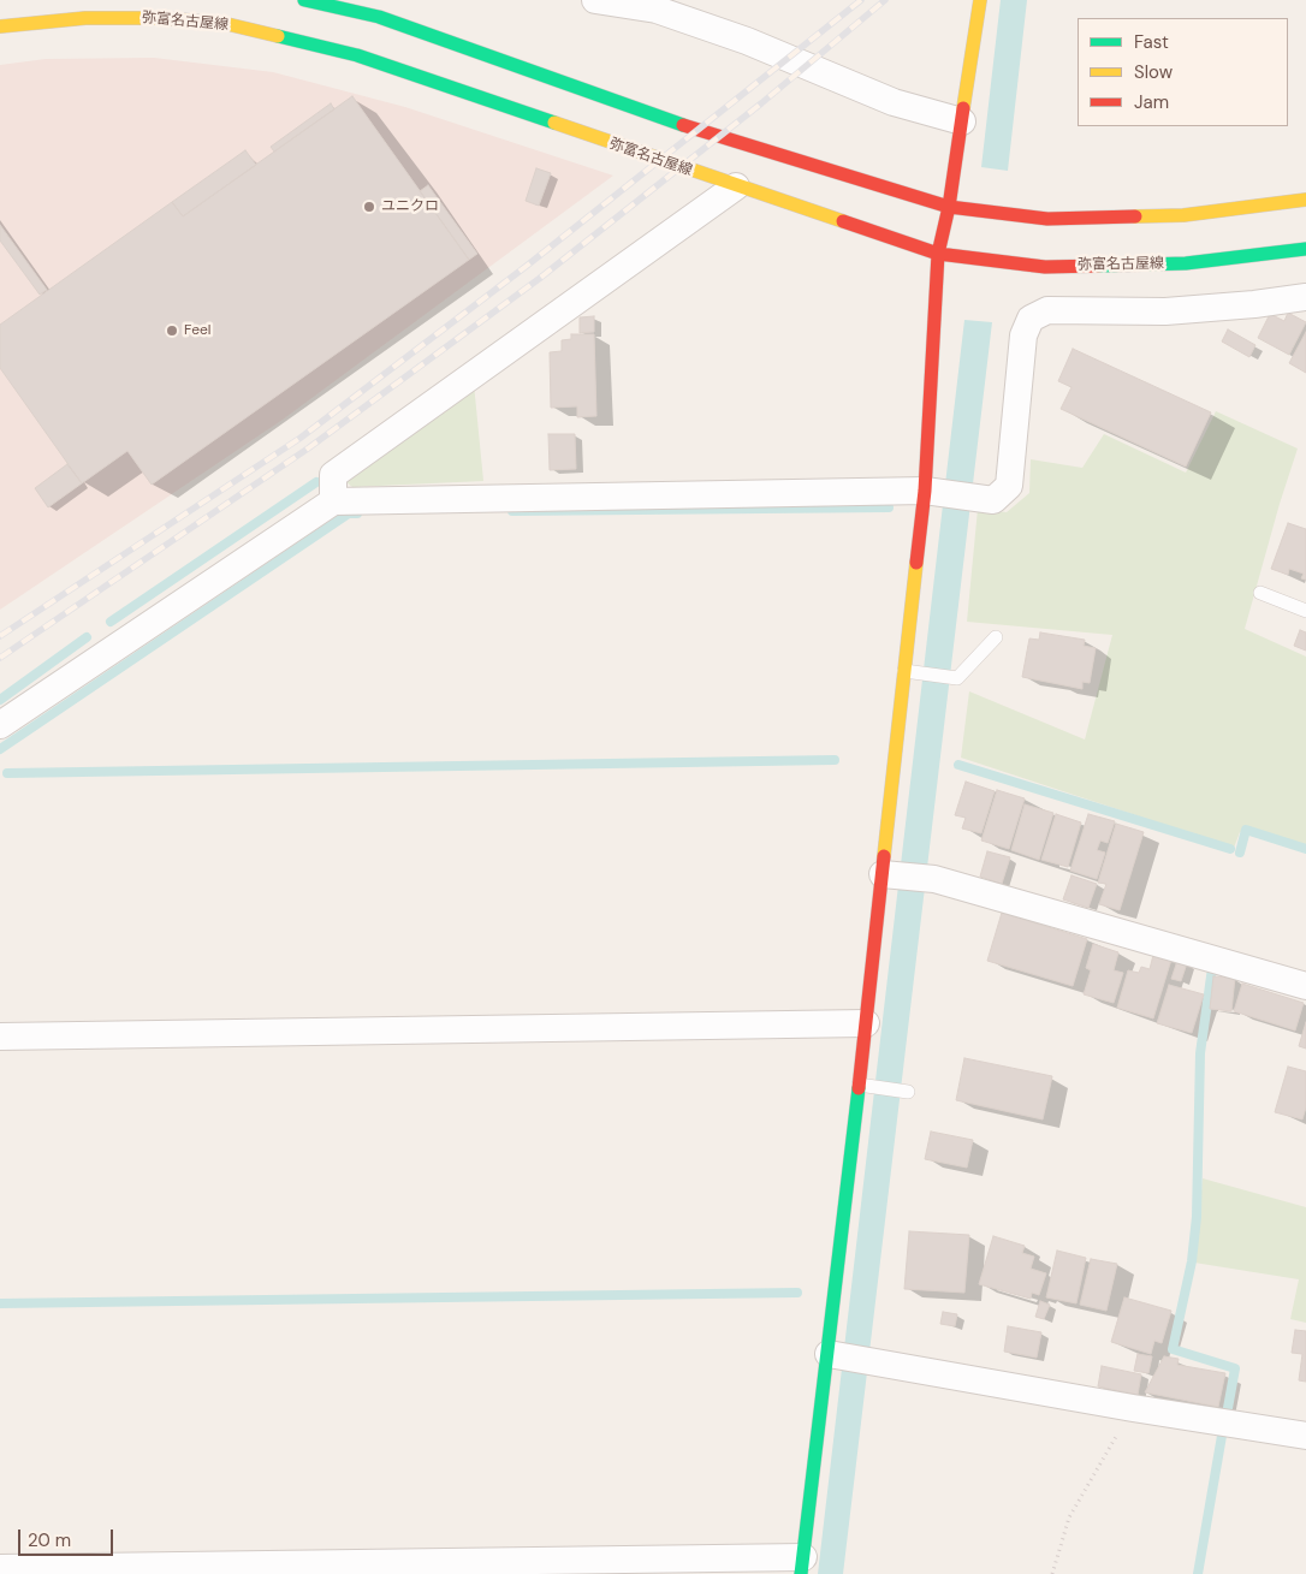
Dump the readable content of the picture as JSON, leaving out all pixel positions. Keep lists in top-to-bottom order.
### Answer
{
  "streets": {
    "main road": ["弥富名古屋線"]
  },
  "places": ["ユニクロ", "Feel"],
  "legend": ["Fast", "Slow", "Jam"],
  "scale_bar": "20 m"
}
